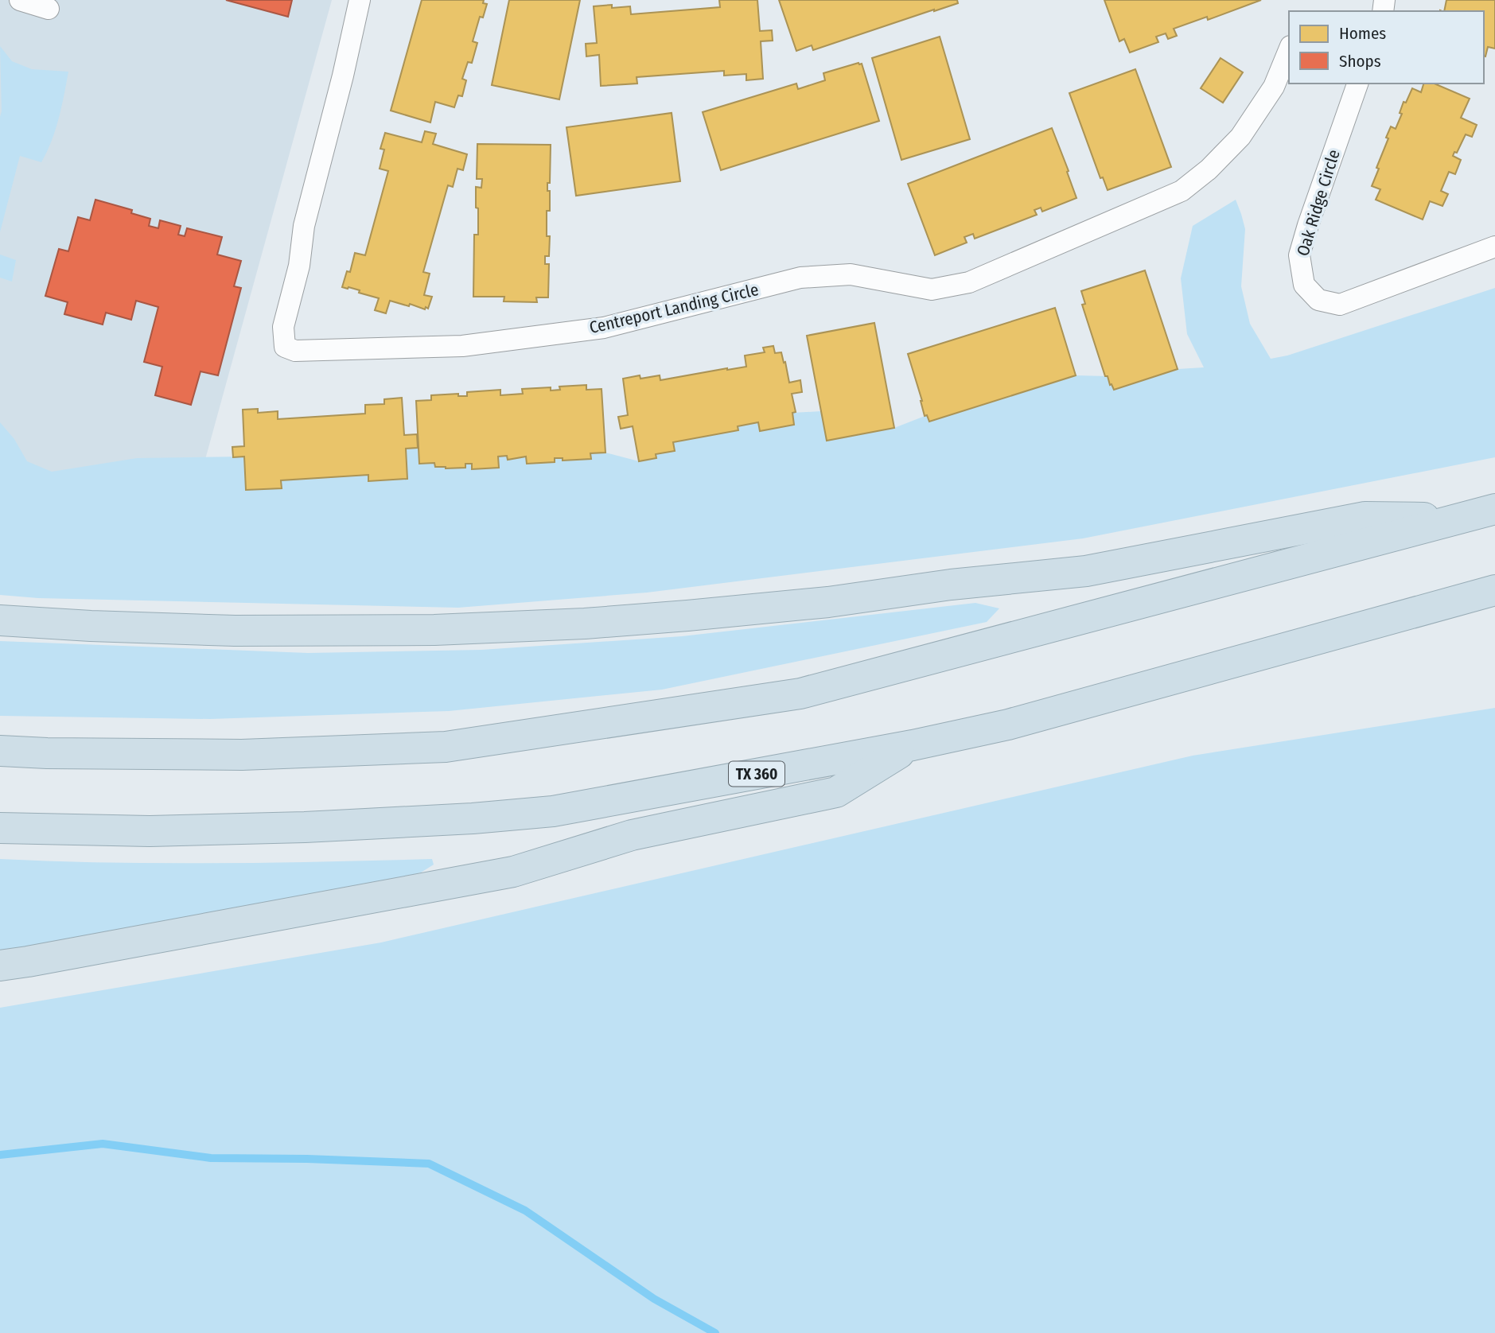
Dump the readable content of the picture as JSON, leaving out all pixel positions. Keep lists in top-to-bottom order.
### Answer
{
  "streets": {
    "highway": ["TX 360"],
    "street": ["Oak Ridge Circle", "Centreport Landing Circle"]
  },
  "legend": ["Homes", "Shops"]
}
